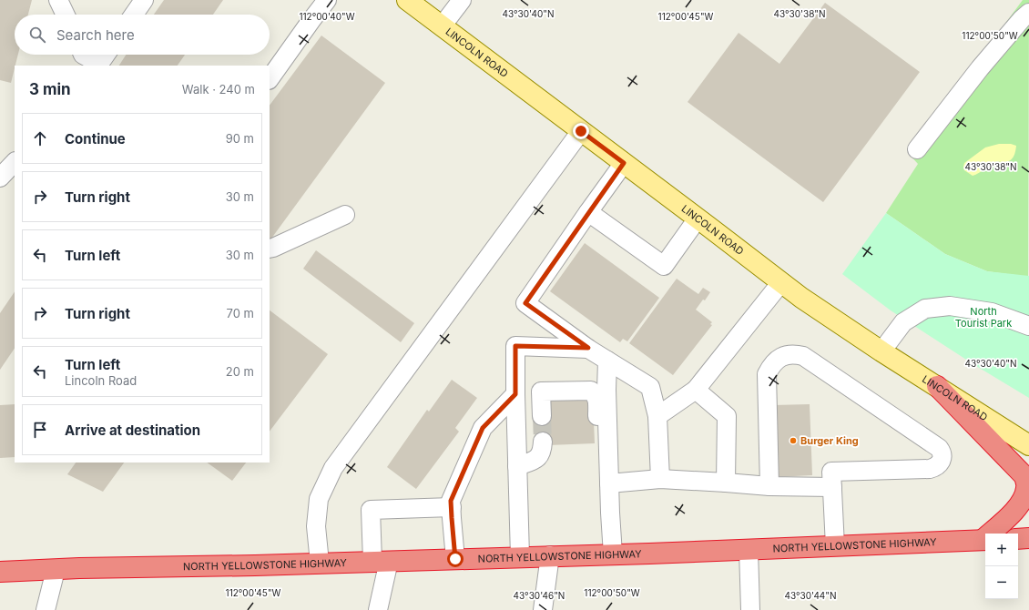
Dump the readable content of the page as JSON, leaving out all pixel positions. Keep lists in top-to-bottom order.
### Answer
{
  "streets": {
    "highway": ["NORTH YELLOWSTONE HIGHWAY"],
    "main road": ["LINCOLN ROAD"]
  },
  "parks": ["North Tourist Park"],
  "places": ["Burger King"],
  "page": {
    "search": "Search here",
    "heading": ["3 min", "Walk · 240 m"],
    "list": [
      ["Continue", "90 m"],
      ["Turn right", "30 m"],
      ["Turn left", "30 m"],
      ["Turn right", "70 m"],
      ["Turn left", "Lincoln Road", "20 m"],
      "Arrive at destination"
    ],
    "map_buttons": ["+", "−"]
  },
  "coordinates": [
    "43°30'40\"N",
    "43°30'38\"N",
    "112°00'45\"W",
    "112°00'40\"W",
    "112°00'50\"W",
    "43°30'46\"N",
    "43°30'44\"N"
  ]
}
